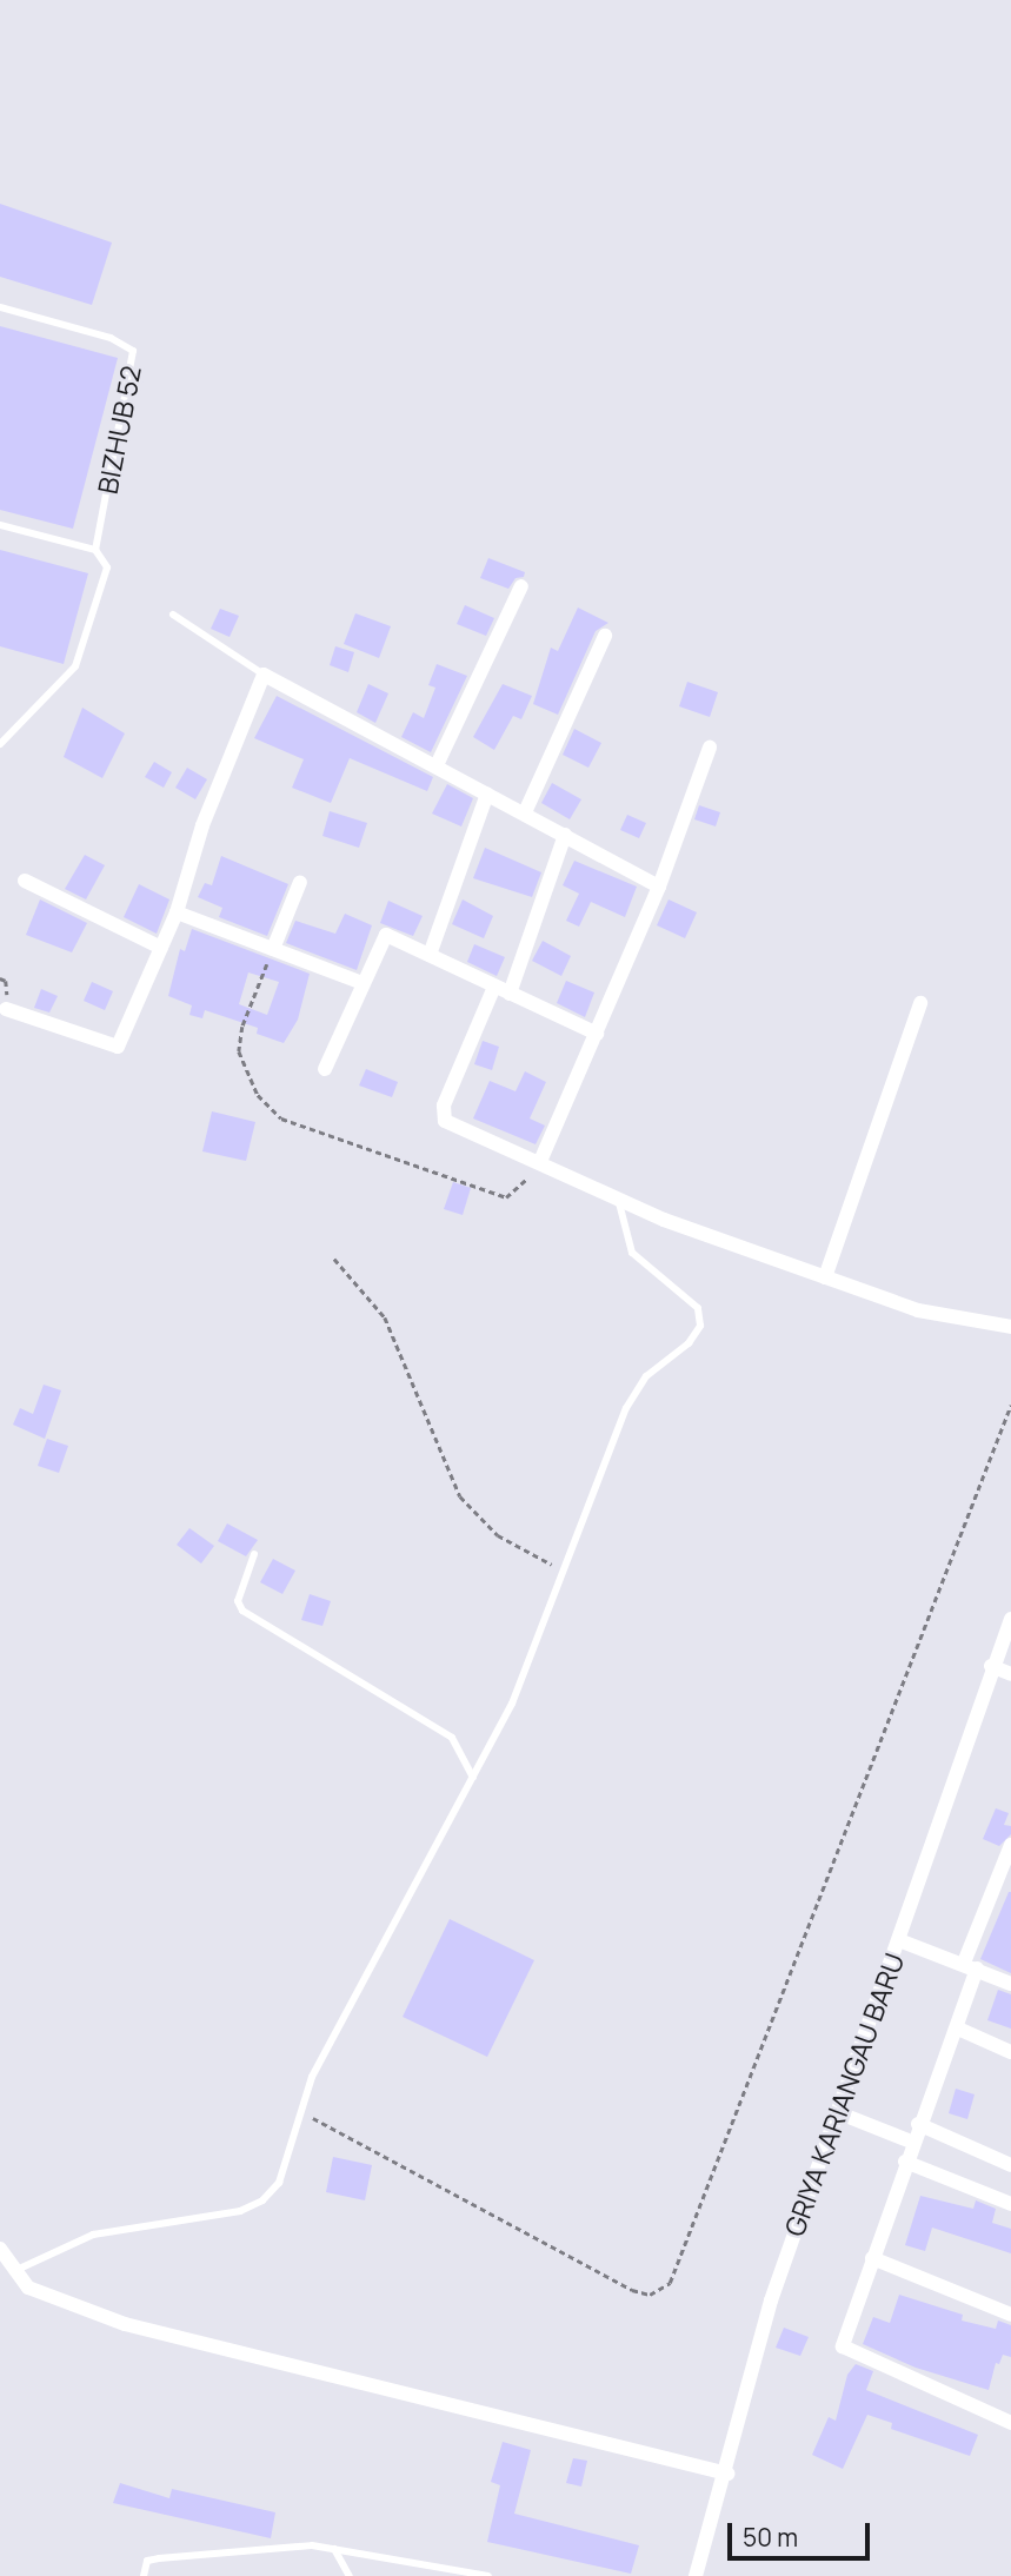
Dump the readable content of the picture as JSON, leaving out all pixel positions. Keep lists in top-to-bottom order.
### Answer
{
  "streets": {
    "street": ["GRIYA KARIANGAU BARU"],
    "lane": ["BIZHUB 52"]
  },
  "scale_bar": "50 m"
}
